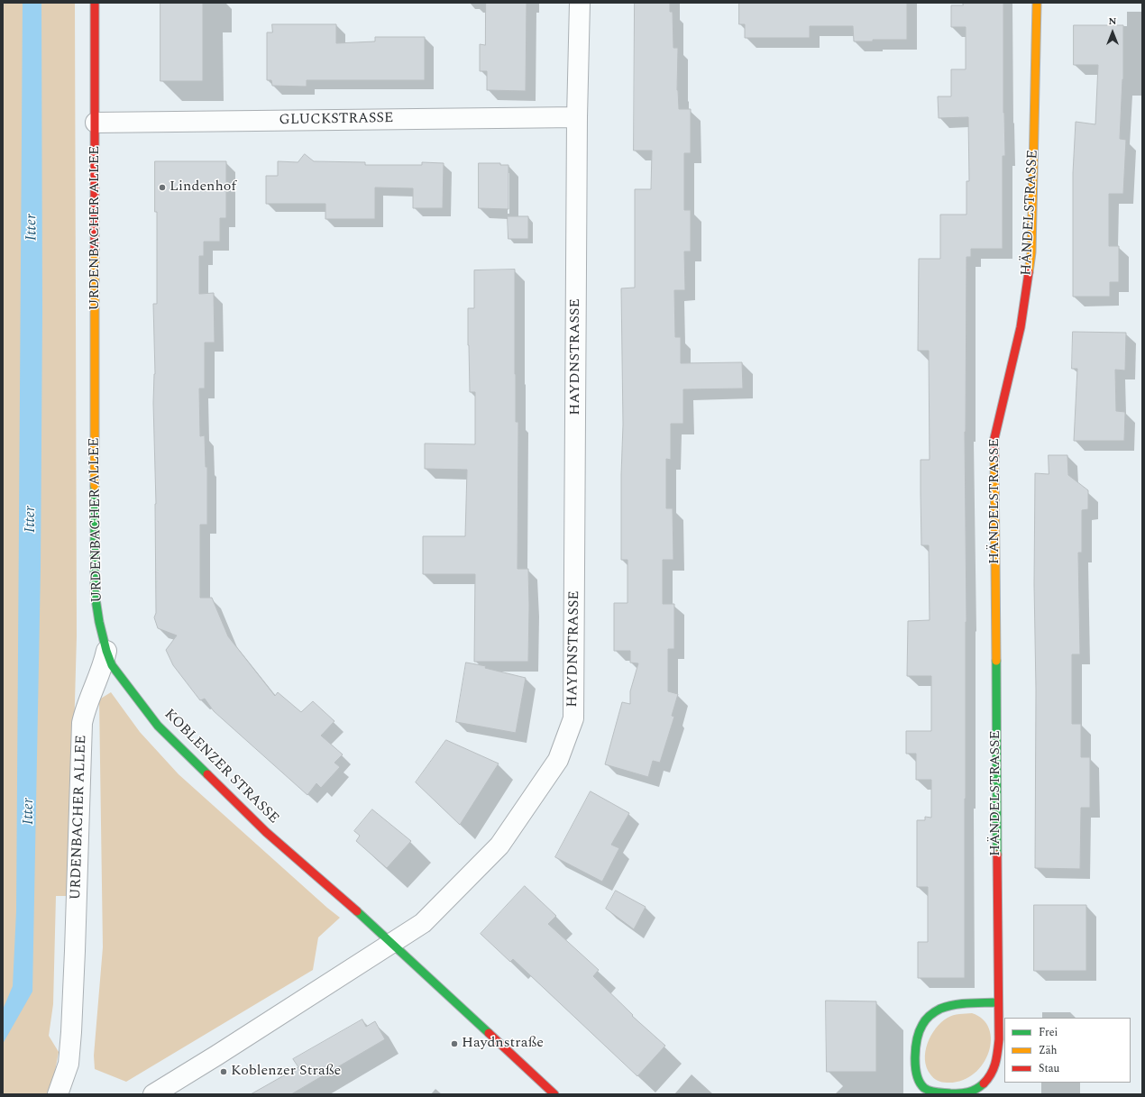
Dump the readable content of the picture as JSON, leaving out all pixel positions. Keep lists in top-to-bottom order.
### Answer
{
  "streets": {
    "street": [
      "GLUCKSTRASSE",
      "HÄNDELSTRASSE",
      "URDENBACHER ALLEE",
      "HAYDNSTRASSE",
      "KOBLENZER STRASSE"
    ]
  },
  "crossings": [
    ["GLUCKSTRASSE", "URDENBACHER ALLEE"],
    ["GLUCKSTRASSE", "HAYDNSTRASSE"],
    ["URDENBACHER ALLEE", "KOBLENZER STRASSE"],
    ["HAYDNSTRASSE", "KOBLENZER STRASSE"]
  ],
  "water": ["Itter"],
  "places": ["Lindenhof", "Haydnstraße", "Koblenzer Straße"],
  "legend": ["Frei", "Zäh", "Stau"],
  "north": "top"
}
